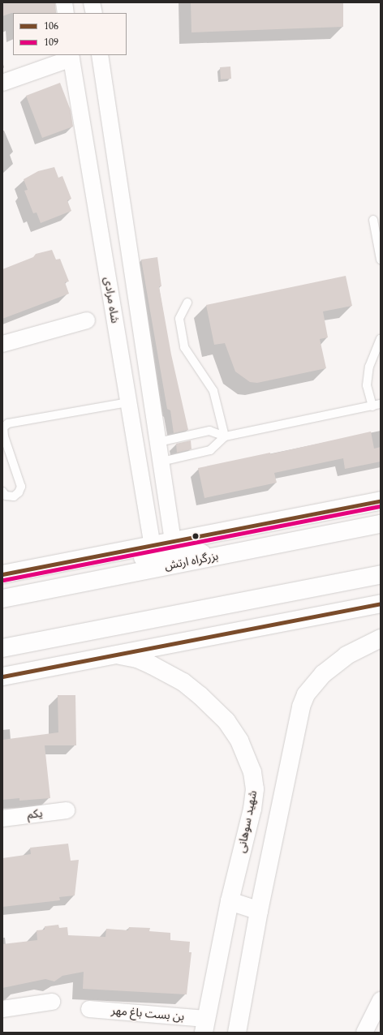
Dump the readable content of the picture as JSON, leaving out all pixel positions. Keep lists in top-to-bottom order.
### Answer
{
  "streets": {
    "main road": ["بزرگراه ارتش", "شهید سوهانی"],
    "street": ["شاه مرادی", "یکم", "بن بست باغ مهر"]
  },
  "crossings": [
    ["شهید سوهانی", "بن بست باغ مهر"]
  ],
  "lines": ["transit line 106", "transit line 109"],
  "legend": ["106", "109"]
}
